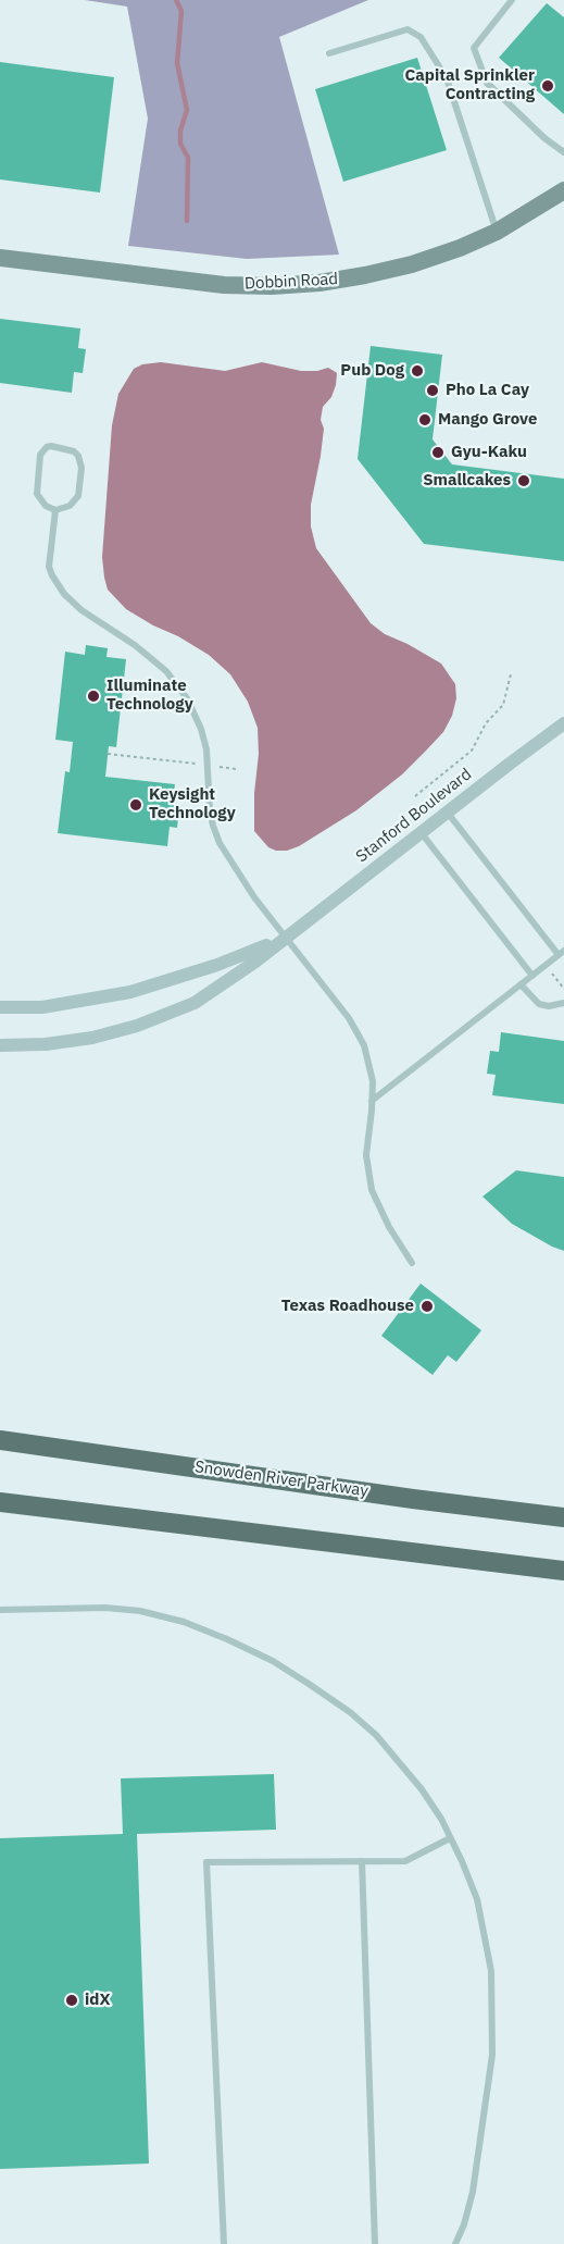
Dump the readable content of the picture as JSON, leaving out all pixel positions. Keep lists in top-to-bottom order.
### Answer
{
  "streets": {
    "main road": ["Snowden River Parkway"],
    "street": ["Dobbin Road", "Stanford Boulevard"]
  },
  "places": [
    "Capital Sprinkler Contracting",
    "Pub Dog",
    "Pho La Cay",
    "Mango Grove",
    "Gyu-Kaku",
    "Smallcakes",
    "Illuminate Technology",
    "Keysight Technology",
    "Texas Roadhouse",
    "idX"
  ]
}
